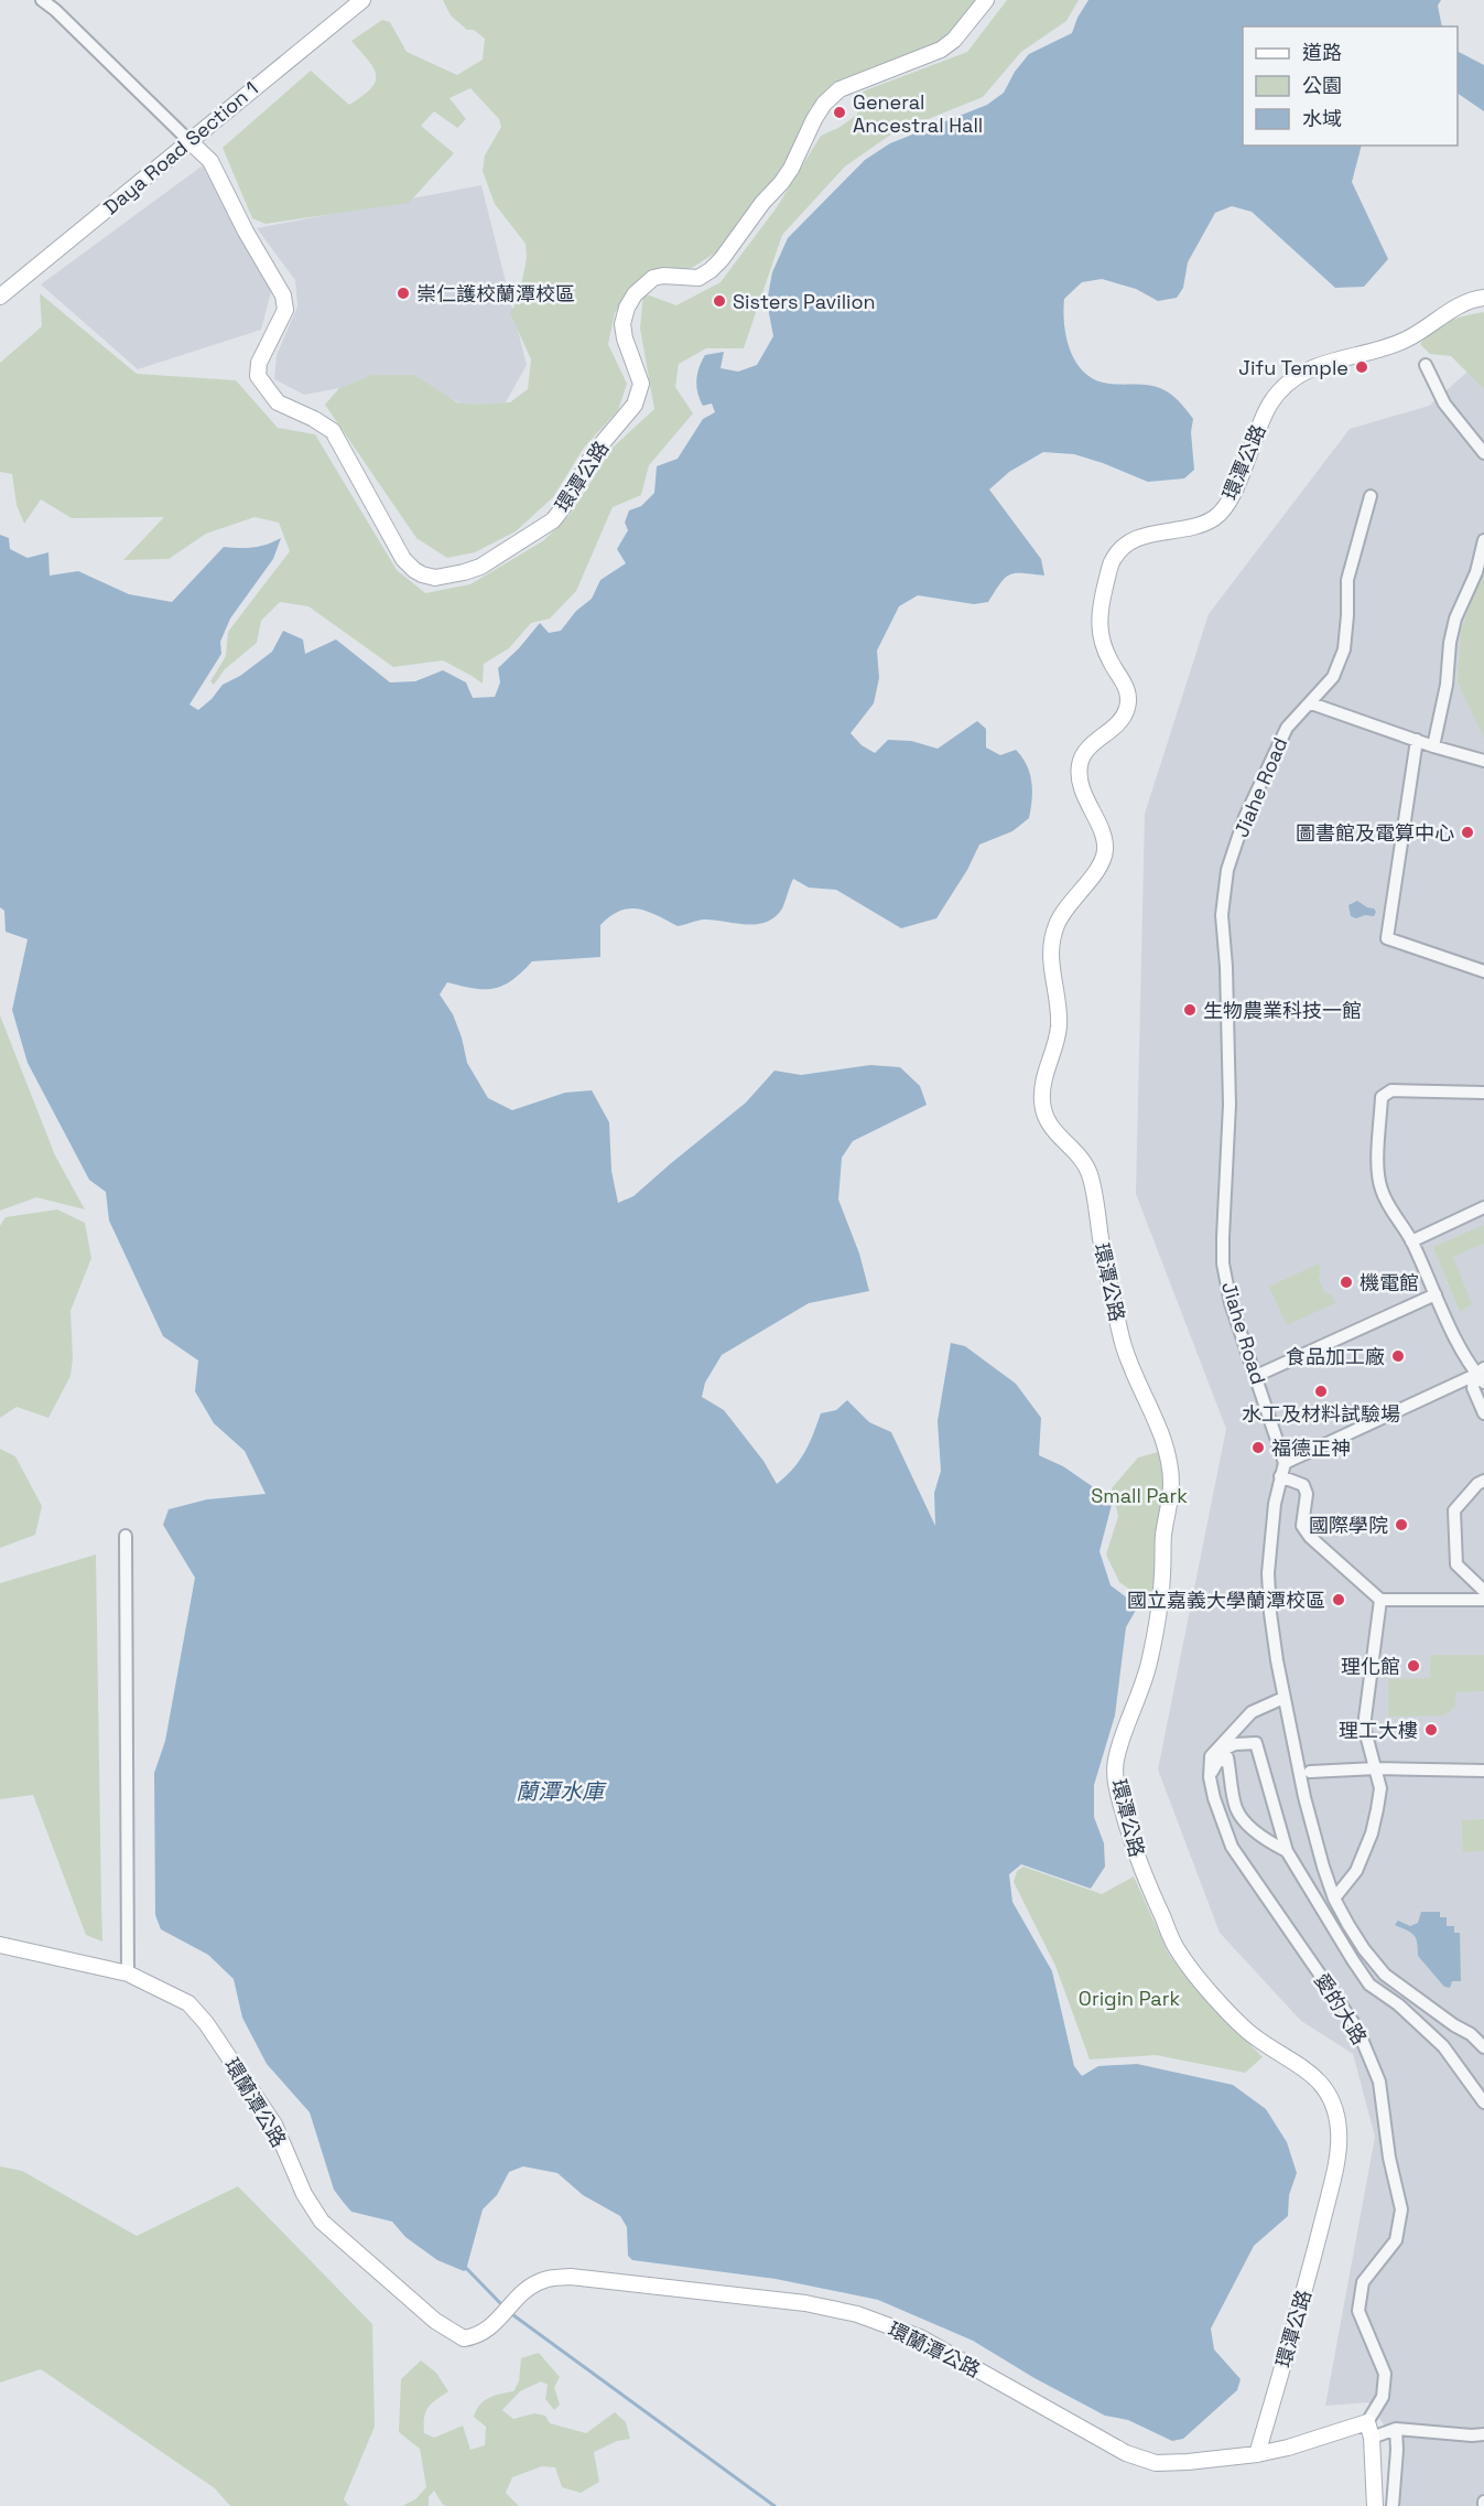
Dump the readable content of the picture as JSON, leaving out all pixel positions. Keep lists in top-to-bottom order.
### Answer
{
  "streets": {
    "street": [
      "Daya Road Section 1",
      "環潭公路",
      "Jiahe Road",
      "愛的大路",
      "環蘭潭公路"
    ]
  },
  "crossings": [
    ["Daya Road Section 1", "環潭公路"],
    ["環潭公路", "環蘭潭公路"],
    ["愛的大路", "環蘭潭公路"]
  ],
  "water": ["蘭潭水庫"],
  "parks": ["Small Park", "Origin Park"],
  "places": [
    "General Ancestral Hall",
    "崇仁護校蘭潭校區",
    "Sisters Pavilion",
    "Jifu Temple",
    "圖書館及電算中心",
    "生物農業科技一館",
    "機電館",
    "食品加工廠",
    "水工及材料試驗場",
    "福德正神",
    "國際學院",
    "國立嘉義大學蘭潭校區",
    "理化館",
    "理工大樓"
  ],
  "legend": ["道路", "公園", "水域"]
}
